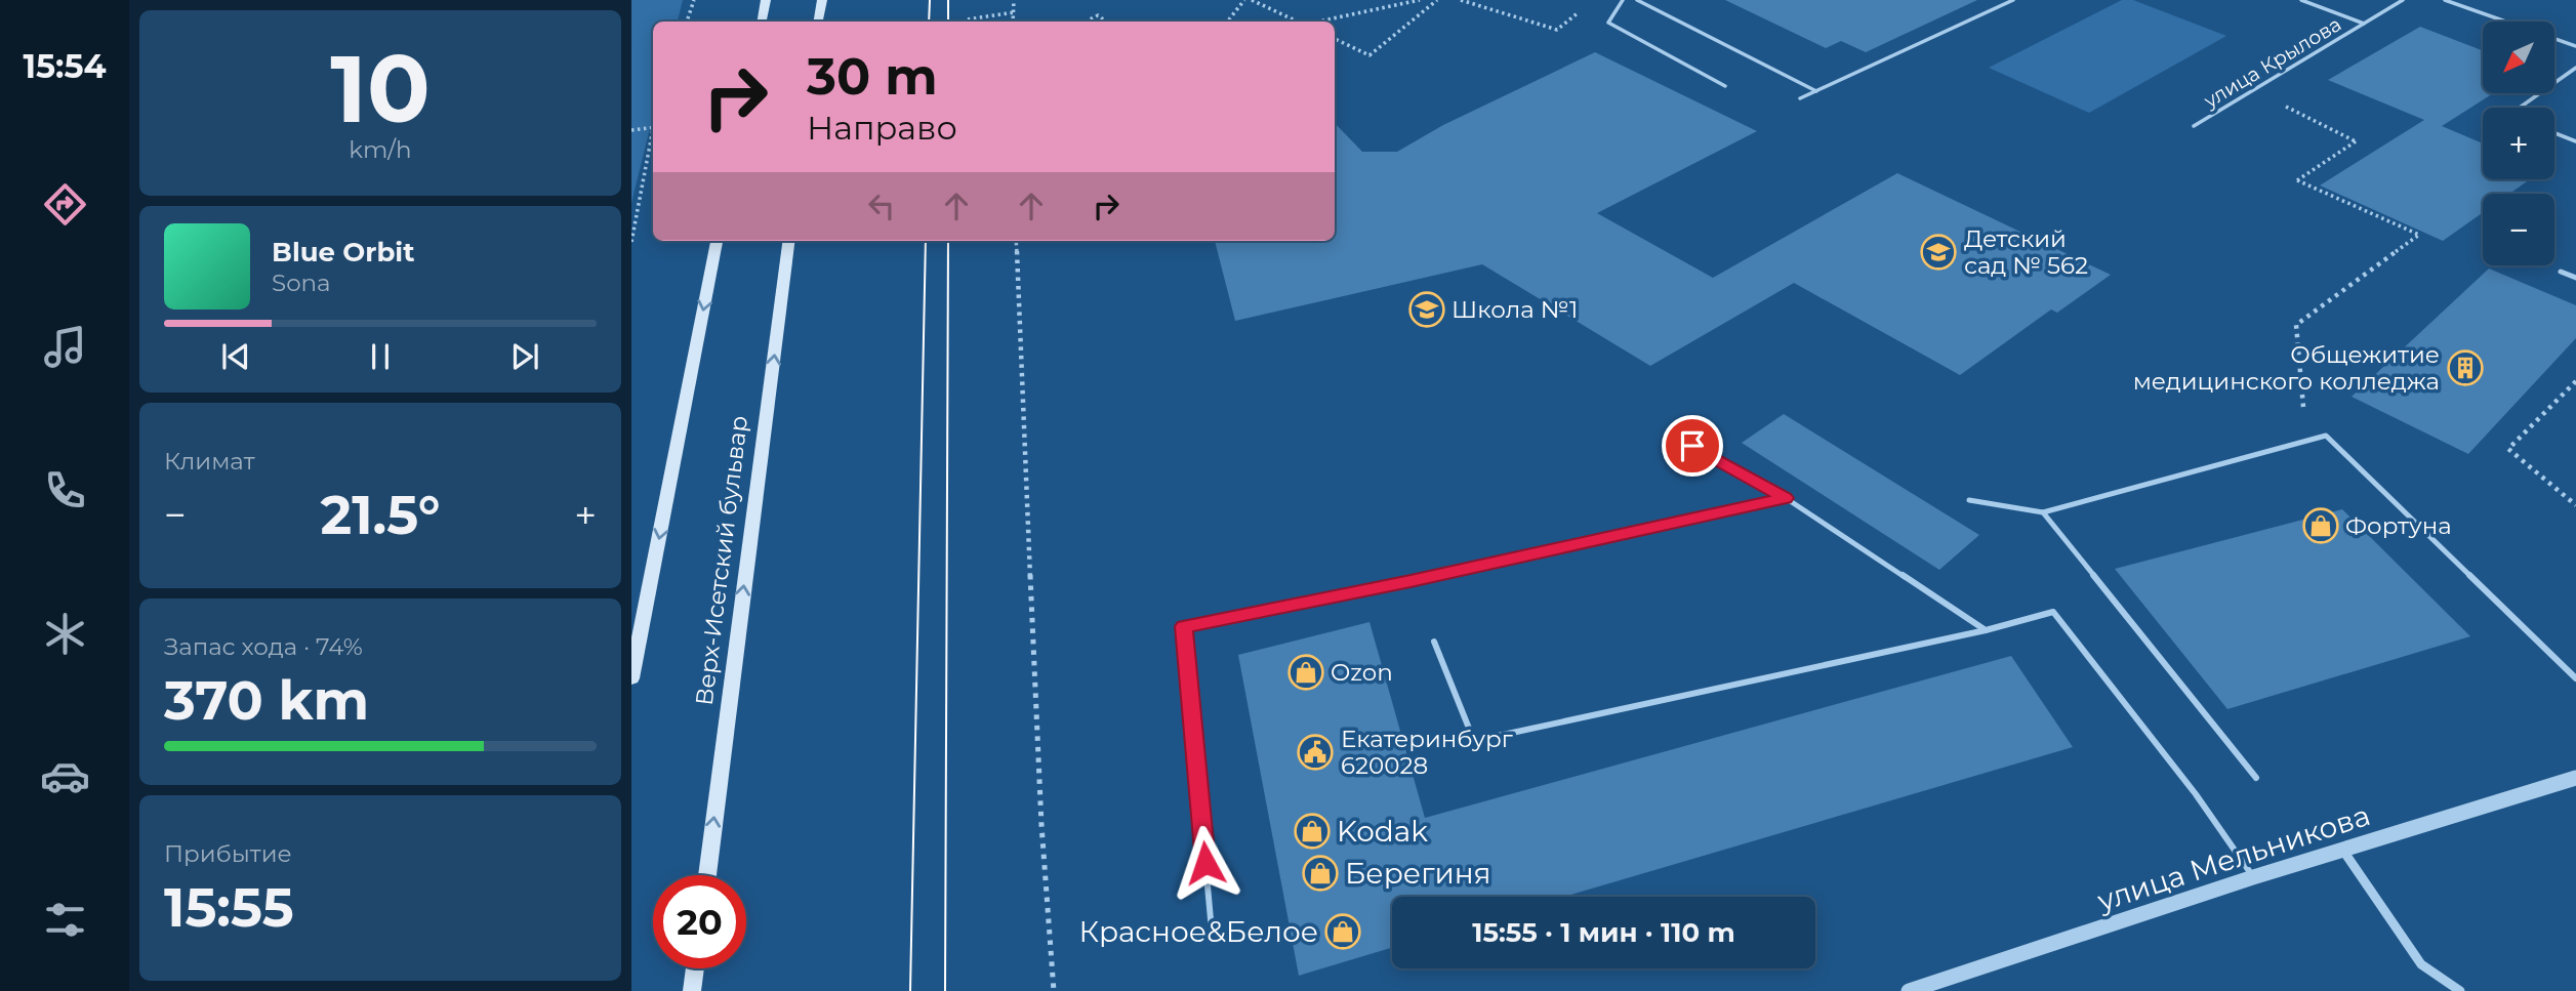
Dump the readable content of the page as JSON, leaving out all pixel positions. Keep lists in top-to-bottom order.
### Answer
{
  "streets": {
    "main road": ["Верх-Исетский бульвар"],
    "street": ["улица Мельникова"],
    "lane": ["улица Крылова"]
  },
  "places": {
    "school or university": ["Детский сад № 562", "Школа №1"],
    "building": ["Общежитие медицинского колледжа"],
    "shop": [
      "Фортуна",
      "Ozon",
      "Kodak",
      "Берегиня",
      "Красное&Белое"
    ],
    "public building": ["Екатеринбург 620028"]
  },
  "north": "bottom left",
  "page": {
    "tabs": "15:54",
    "tile": [
      ["10", "km/h"],
      "Климат",
      ["Запас хода · 74%", "370 km"],
      ["Прибытие", "15:55"]
    ],
    "map_buttons": ["+", "−"],
    "turn": ["30 m", "Направо"],
    "song": ["Blue Orbit", "Sona"],
    "heat": ["−", "21.5°", "+"],
    "limit": "20",
    "trip": "15:55 · 1 мин · 110 m"
  }
}
